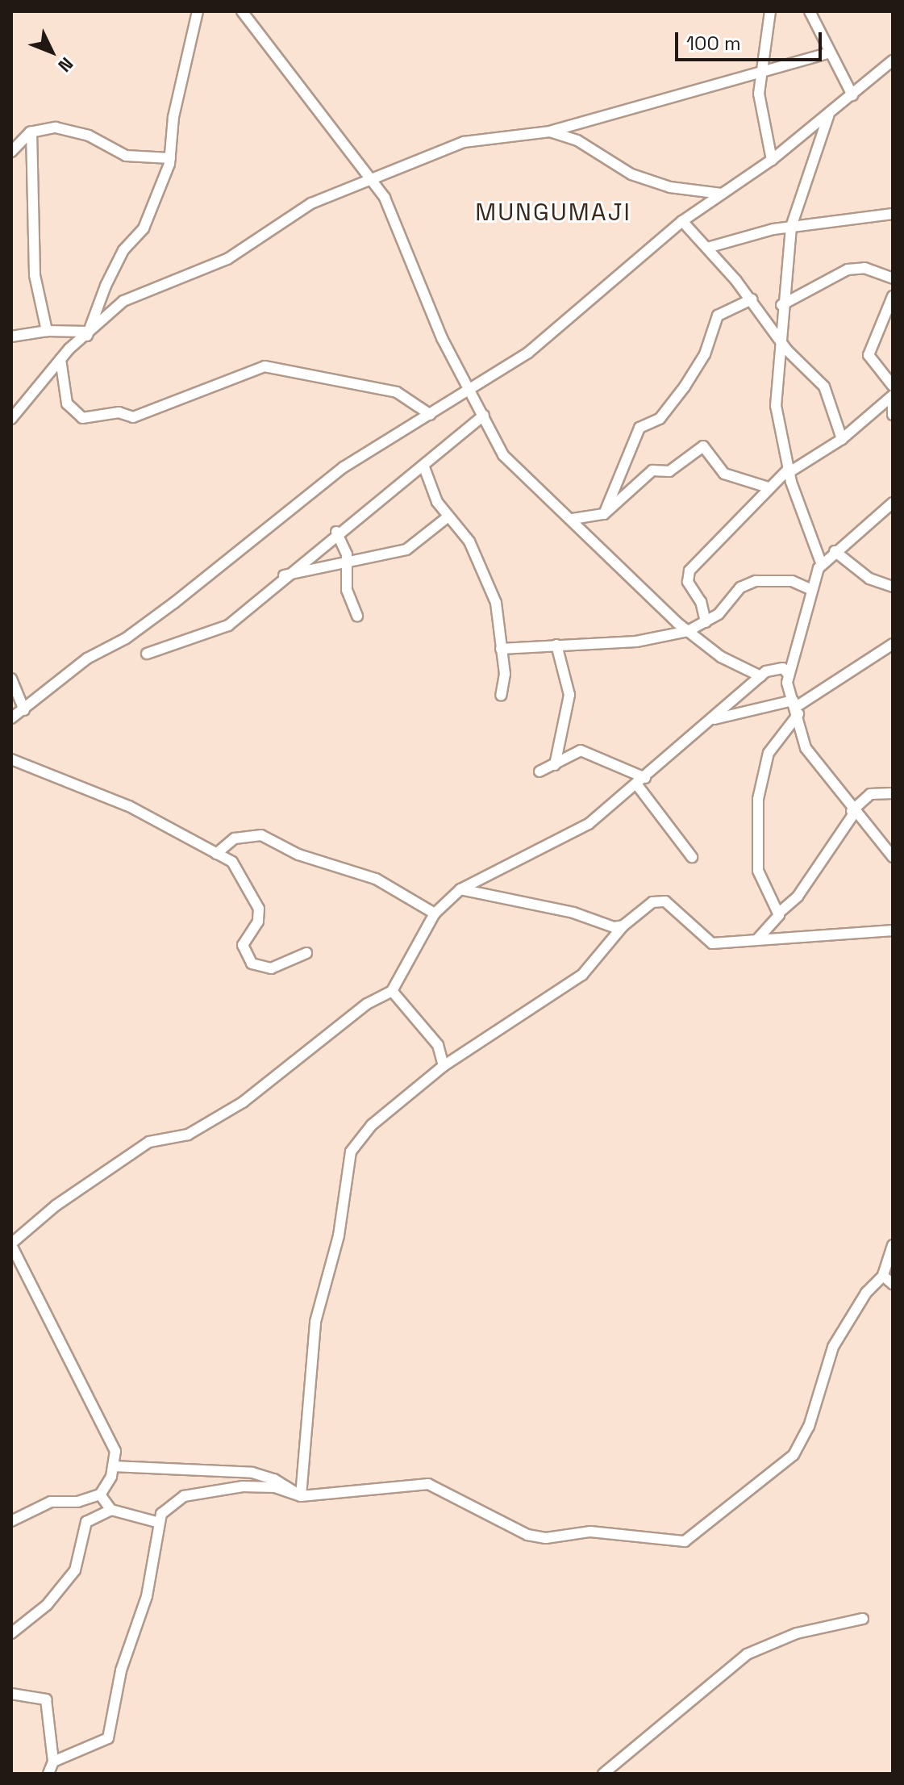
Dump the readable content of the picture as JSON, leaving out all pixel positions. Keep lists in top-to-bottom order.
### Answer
{
  "districts": ["MUNGUMAJI"],
  "scale_bar": "100 m",
  "north": "bottom right"
}
